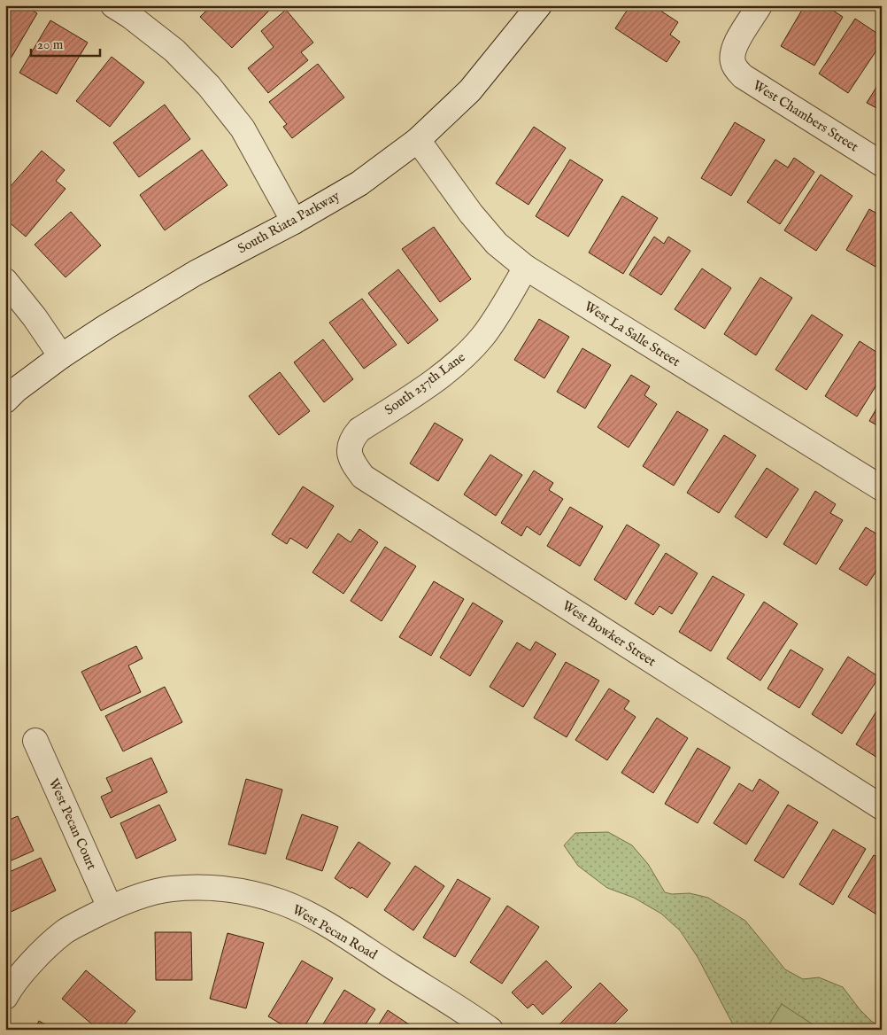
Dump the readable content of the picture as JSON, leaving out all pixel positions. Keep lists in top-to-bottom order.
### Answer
{
  "streets": {
    "street": [
      "West Chambers Street",
      "South Riata Parkway",
      "West La Salle Street",
      "South 237th Lane",
      "West Bowker Street",
      "West Pecan Court",
      "West Pecan Road"
    ]
  },
  "crossings": [
    ["South Riata Parkway", "West La Salle Street"],
    ["West La Salle Street", "South 237th Lane"],
    ["South 237th Lane", "West Bowker Street"],
    ["West Pecan Court", "West Pecan Road"]
  ],
  "scale_bar": "20 m"
}
